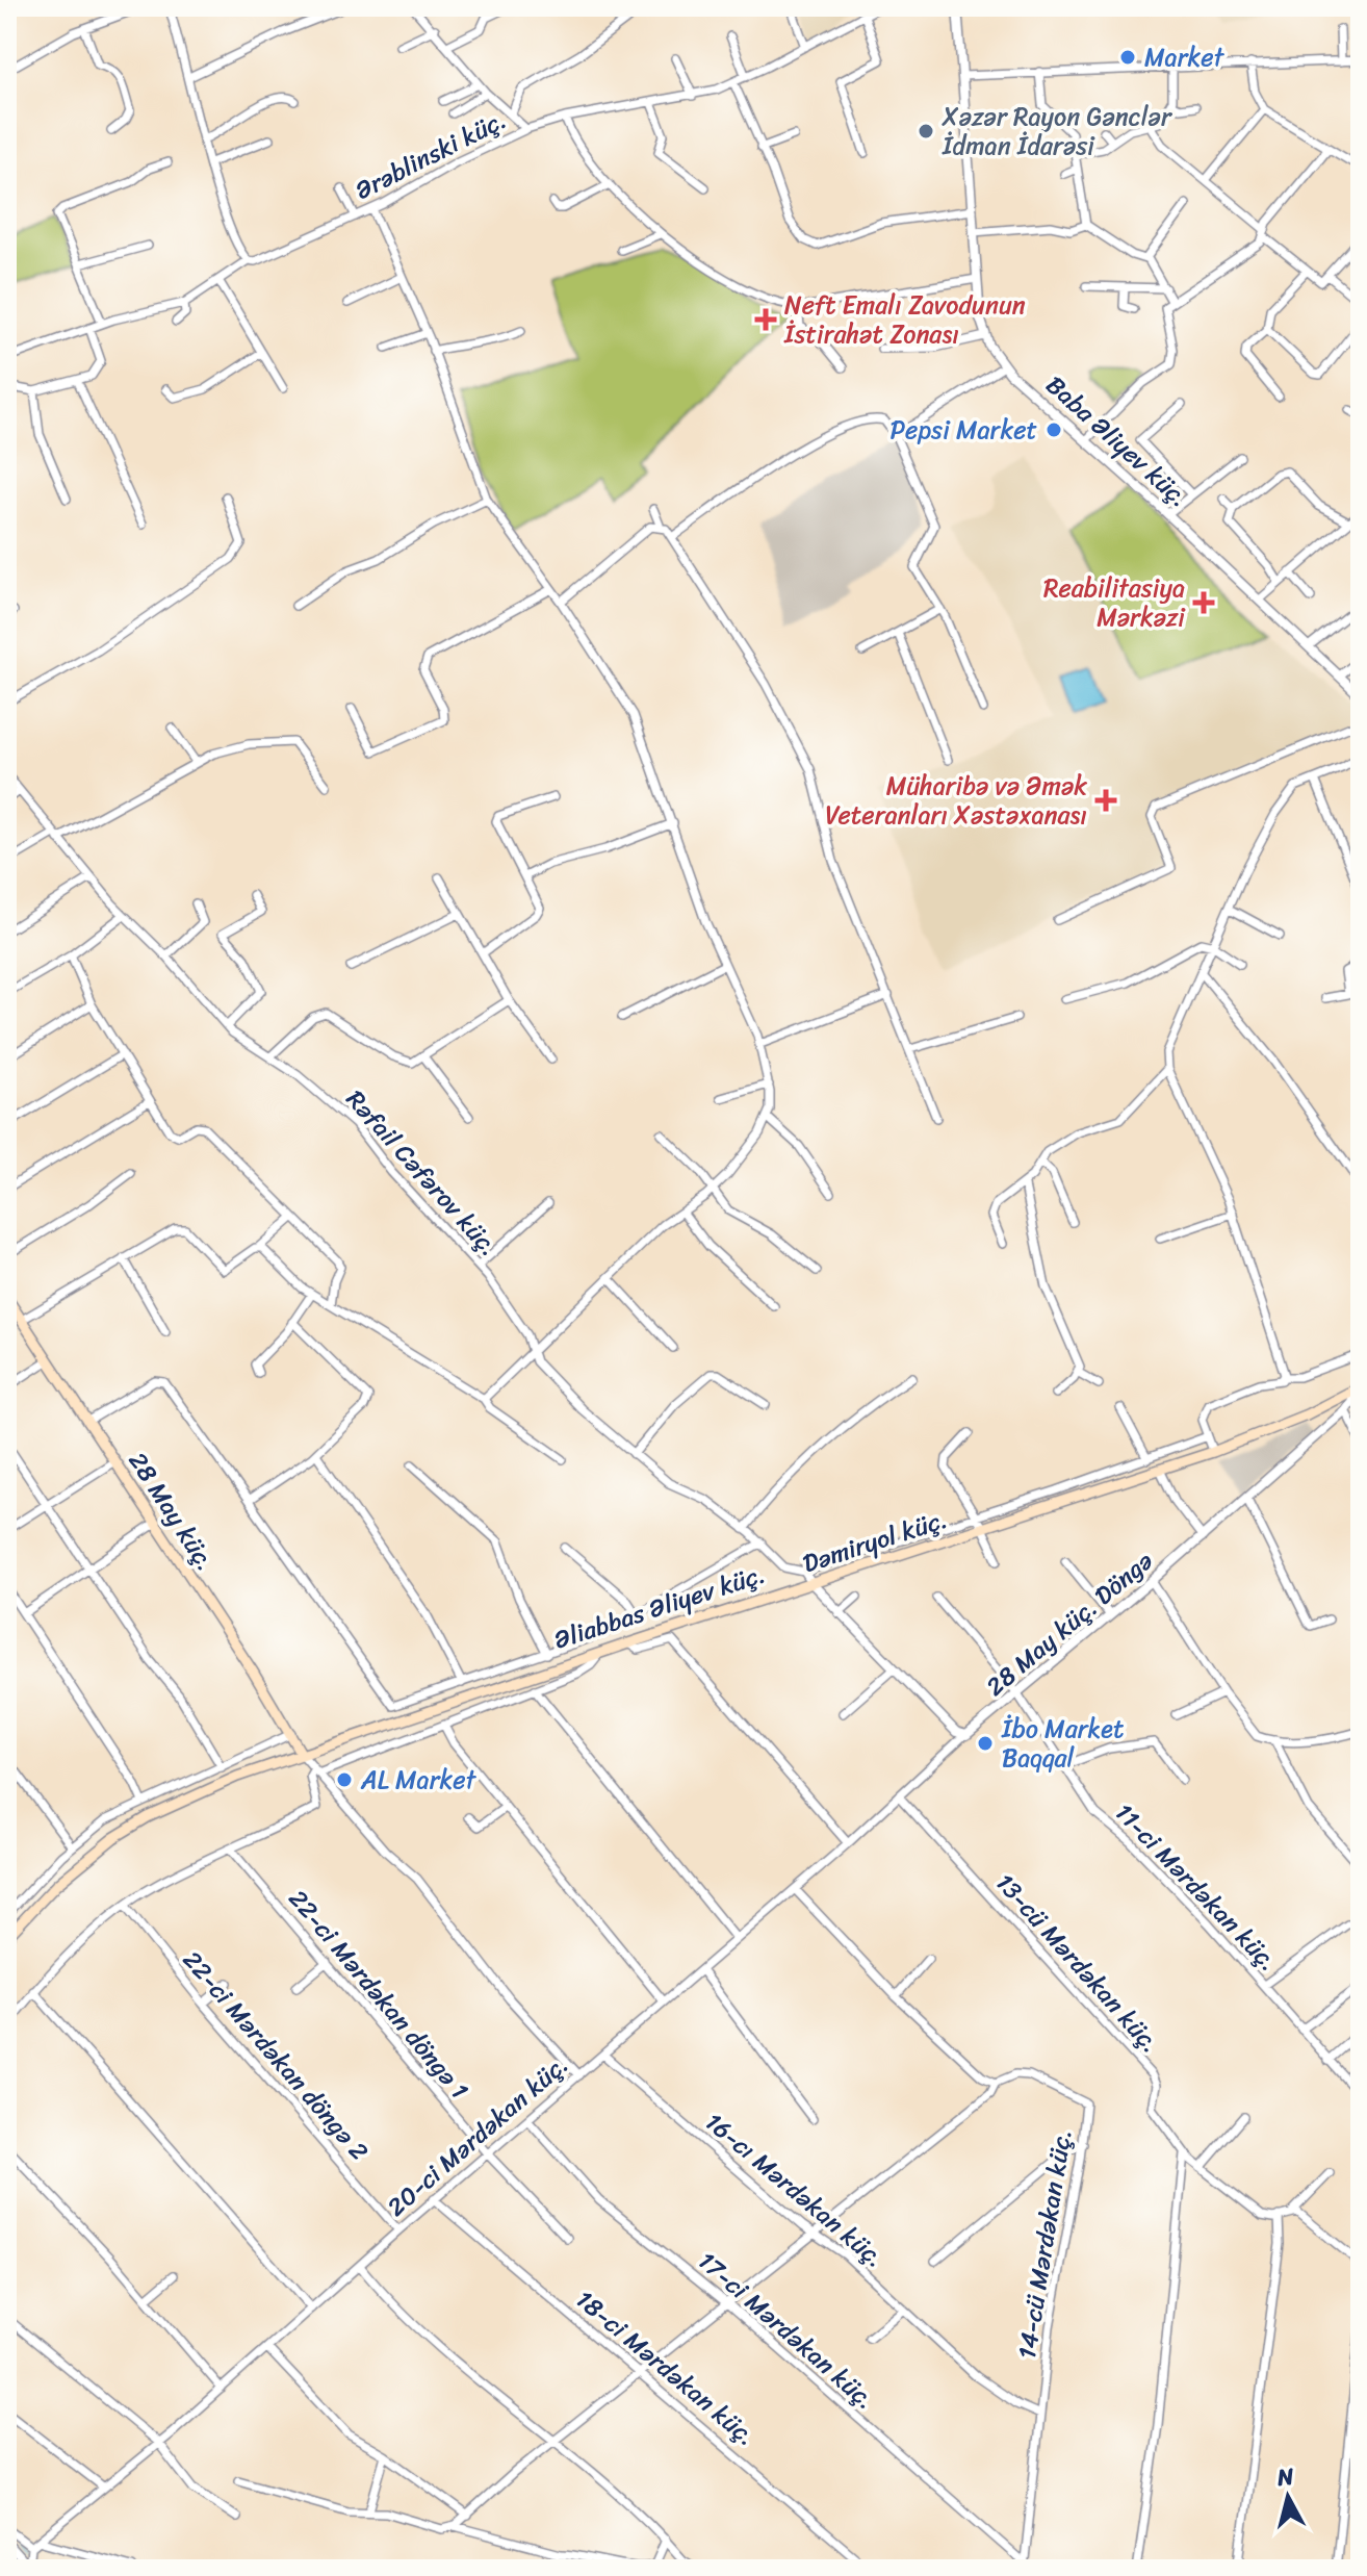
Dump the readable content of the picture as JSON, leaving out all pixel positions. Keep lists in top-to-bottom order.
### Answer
{
  "streets": {
    "main road": ["28 May küç.", "Dəmiryol küç.", "Əliabbas Əliyev küç."],
    "street": [
      "Ərəblinski küç.",
      "Baba Əliyev küç.",
      "Rəfail Cəfərov küç.",
      "28 May küç. Döngə",
      "11-ci Mərdəkan küç.",
      "13-cü Mərdəkan küç.",
      "22-ci Mərdəkan döngə 1",
      "22-ci Mərdəkan döngə 2",
      "20-ci Mərdəkan küç.",
      "16-cı Mərdəkan küç.",
      "14-cü Mərdəkan küç.",
      "17-ci Mərdəkan küç.",
      "18-ci Mərdəkan küç."
    ]
  },
  "crossings": [
    ["Rəfail Cəfərov küç.", "Dəmiryol küç."],
    ["Rəfail Cəfərov küç.", "Əliabbas Əliyev küç."],
    ["28 May küç.", "Dəmiryol küç."],
    ["28 May küç.", "Əliabbas Əliyev küç."],
    ["Dəmiryol küç.", "Əliabbas Əliyev küç."],
    ["Dəmiryol küç.", "28 May küç. Döngə"],
    ["Əliabbas Əliyev küç.", "28 May küç. Döngə"],
    ["28 May küç. Döngə", "11-ci Mərdəkan küç."],
    ["28 May küç. Döngə", "20-ci Mərdəkan küç."],
    ["13-cü Mərdəkan küç.", "20-ci Mərdəkan küç."],
    ["22-ci Mərdəkan döngə 1", "20-ci Mərdəkan küç."],
    ["22-ci Mərdəkan döngə 2", "20-ci Mərdəkan küç."],
    ["20-ci Mərdəkan küç.", "16-cı Mərdəkan küç."],
    ["20-ci Mərdəkan küç.", "17-ci Mərdəkan küç."],
    ["20-ci Mərdəkan küç.", "18-ci Mərdəkan küç."],
    ["16-cı Mərdəkan küç.", "14-cü Mərdəkan küç."],
    ["14-cü Mərdəkan küç.", "17-ci Mərdəkan küç."]
  ],
  "places": {
    "other": [
      "Market",
      "Xəzər Rayon Gənclər İdman İdarəsi",
      "Pepsi Market",
      "İbo Market Baqqal",
      "AL Market"
    ],
    "health": ["Neft Emalı Zavodunun İstirahət Zonası", "Reabilitasiya Mərkəzi", "Müharibə və Əmək Veteranları Xəstəxanası"]
  },
  "north": "top"
}
